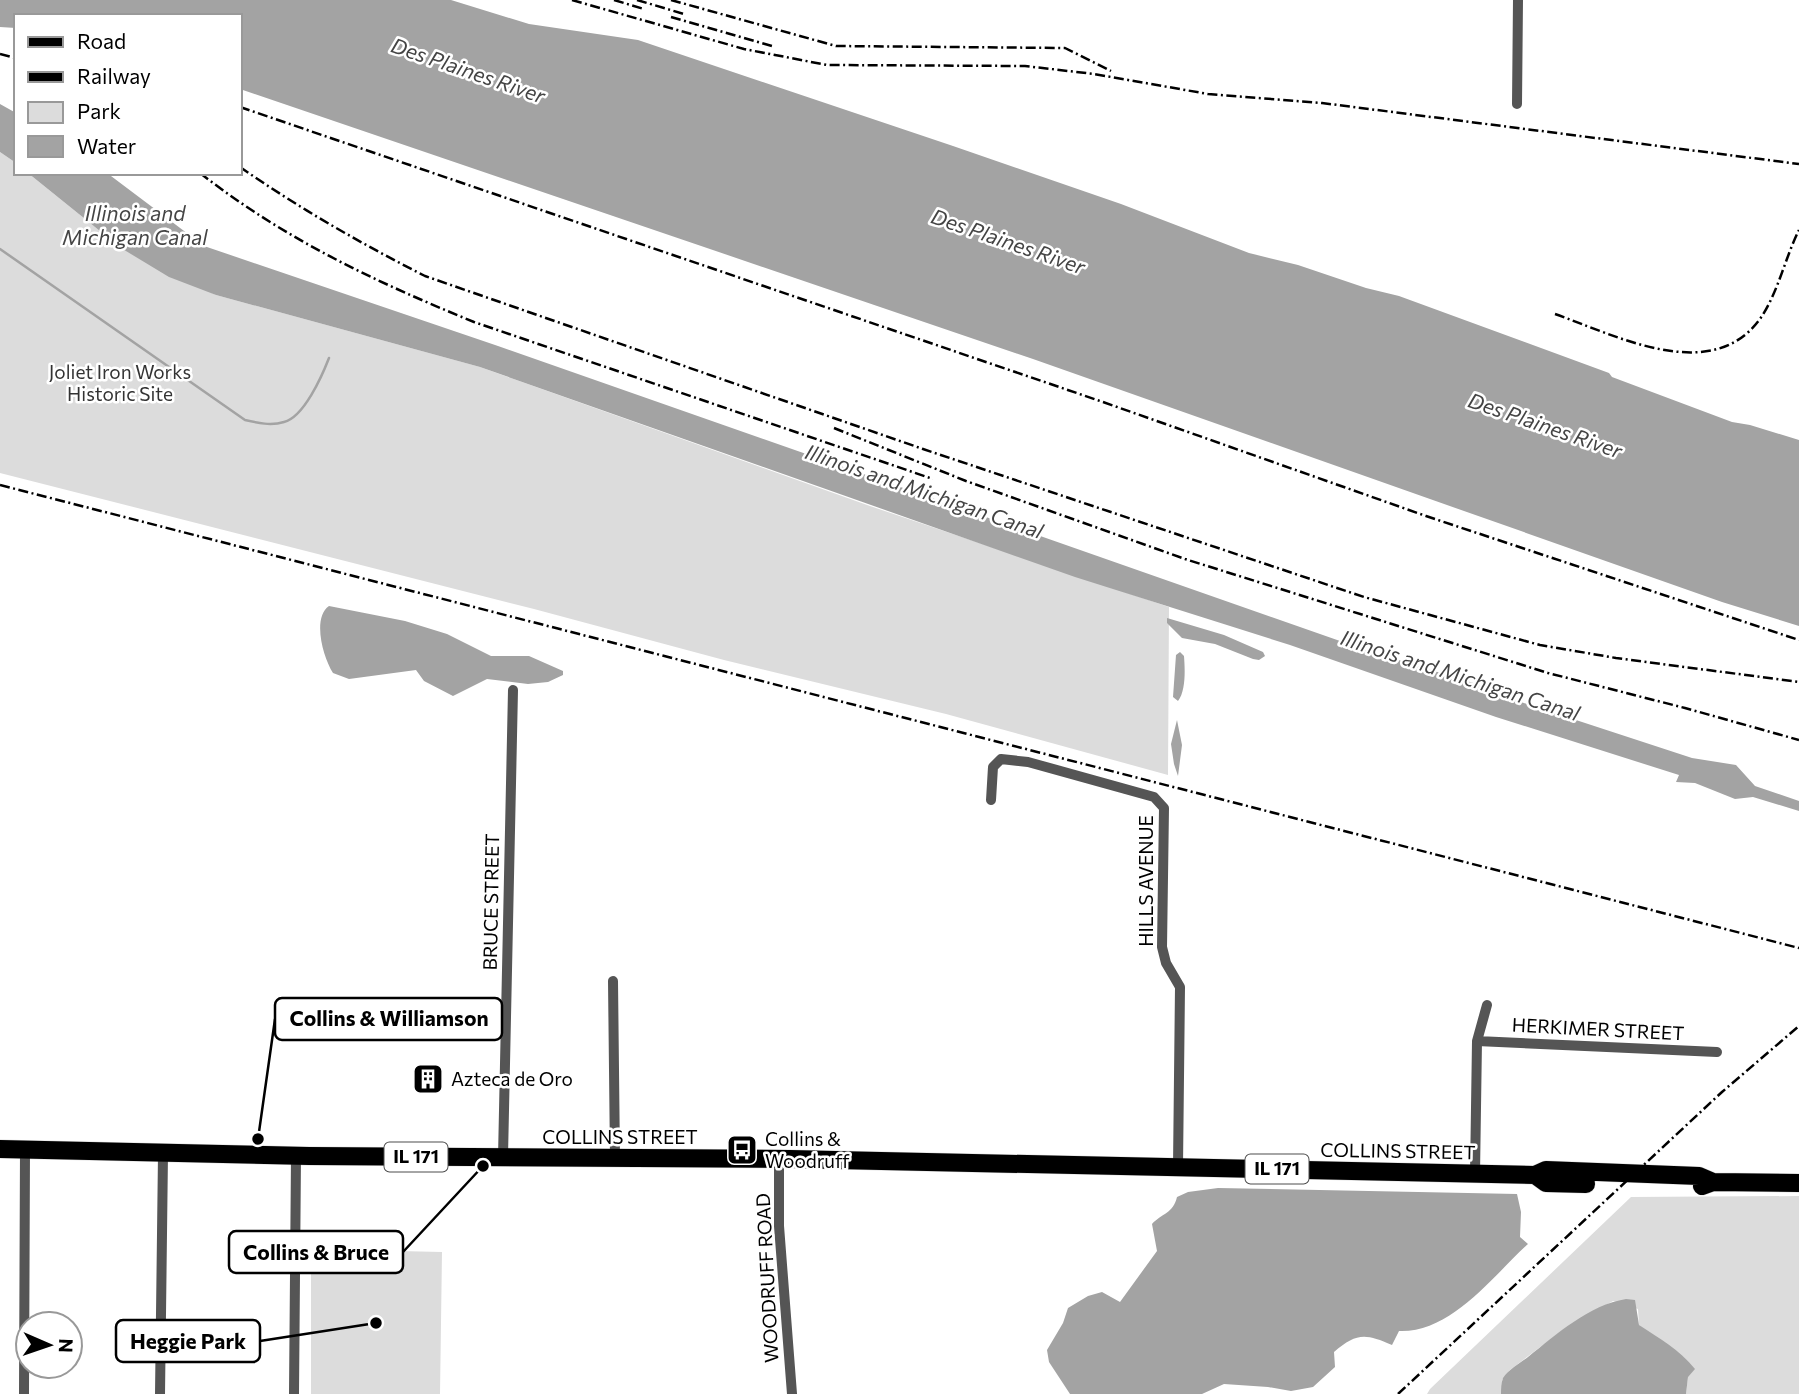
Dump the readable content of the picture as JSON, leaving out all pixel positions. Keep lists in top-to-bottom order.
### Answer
{
  "streets": {
    "main road": ["COLLINS STREET", "IL 171"],
    "street": [
      "HILLS AVENUE",
      "BRUCE STREET",
      "HERKIMER STREET",
      "WOODRUFF ROAD"
    ]
  },
  "crossings": [
    ["HILLS AVENUE", "COLLINS STREET"],
    ["BRUCE STREET", "COLLINS STREET"],
    ["COLLINS STREET", "WOODRUFF ROAD"]
  ],
  "water": ["Des Plaines River", "Illinois and Michigan Canal"],
  "parks": ["Joliet Iron Works Historic Site"],
  "places": {
    "building": ["Azteca de Oro"],
    "other": ["Collins & Williamson", "Collins & Bruce", "Heggie Park"],
    "bus stop": ["Collins & Woodruff"]
  },
  "legend": [
    "Road",
    "Railway",
    "Park",
    "Water"
  ],
  "north": "right"
}
